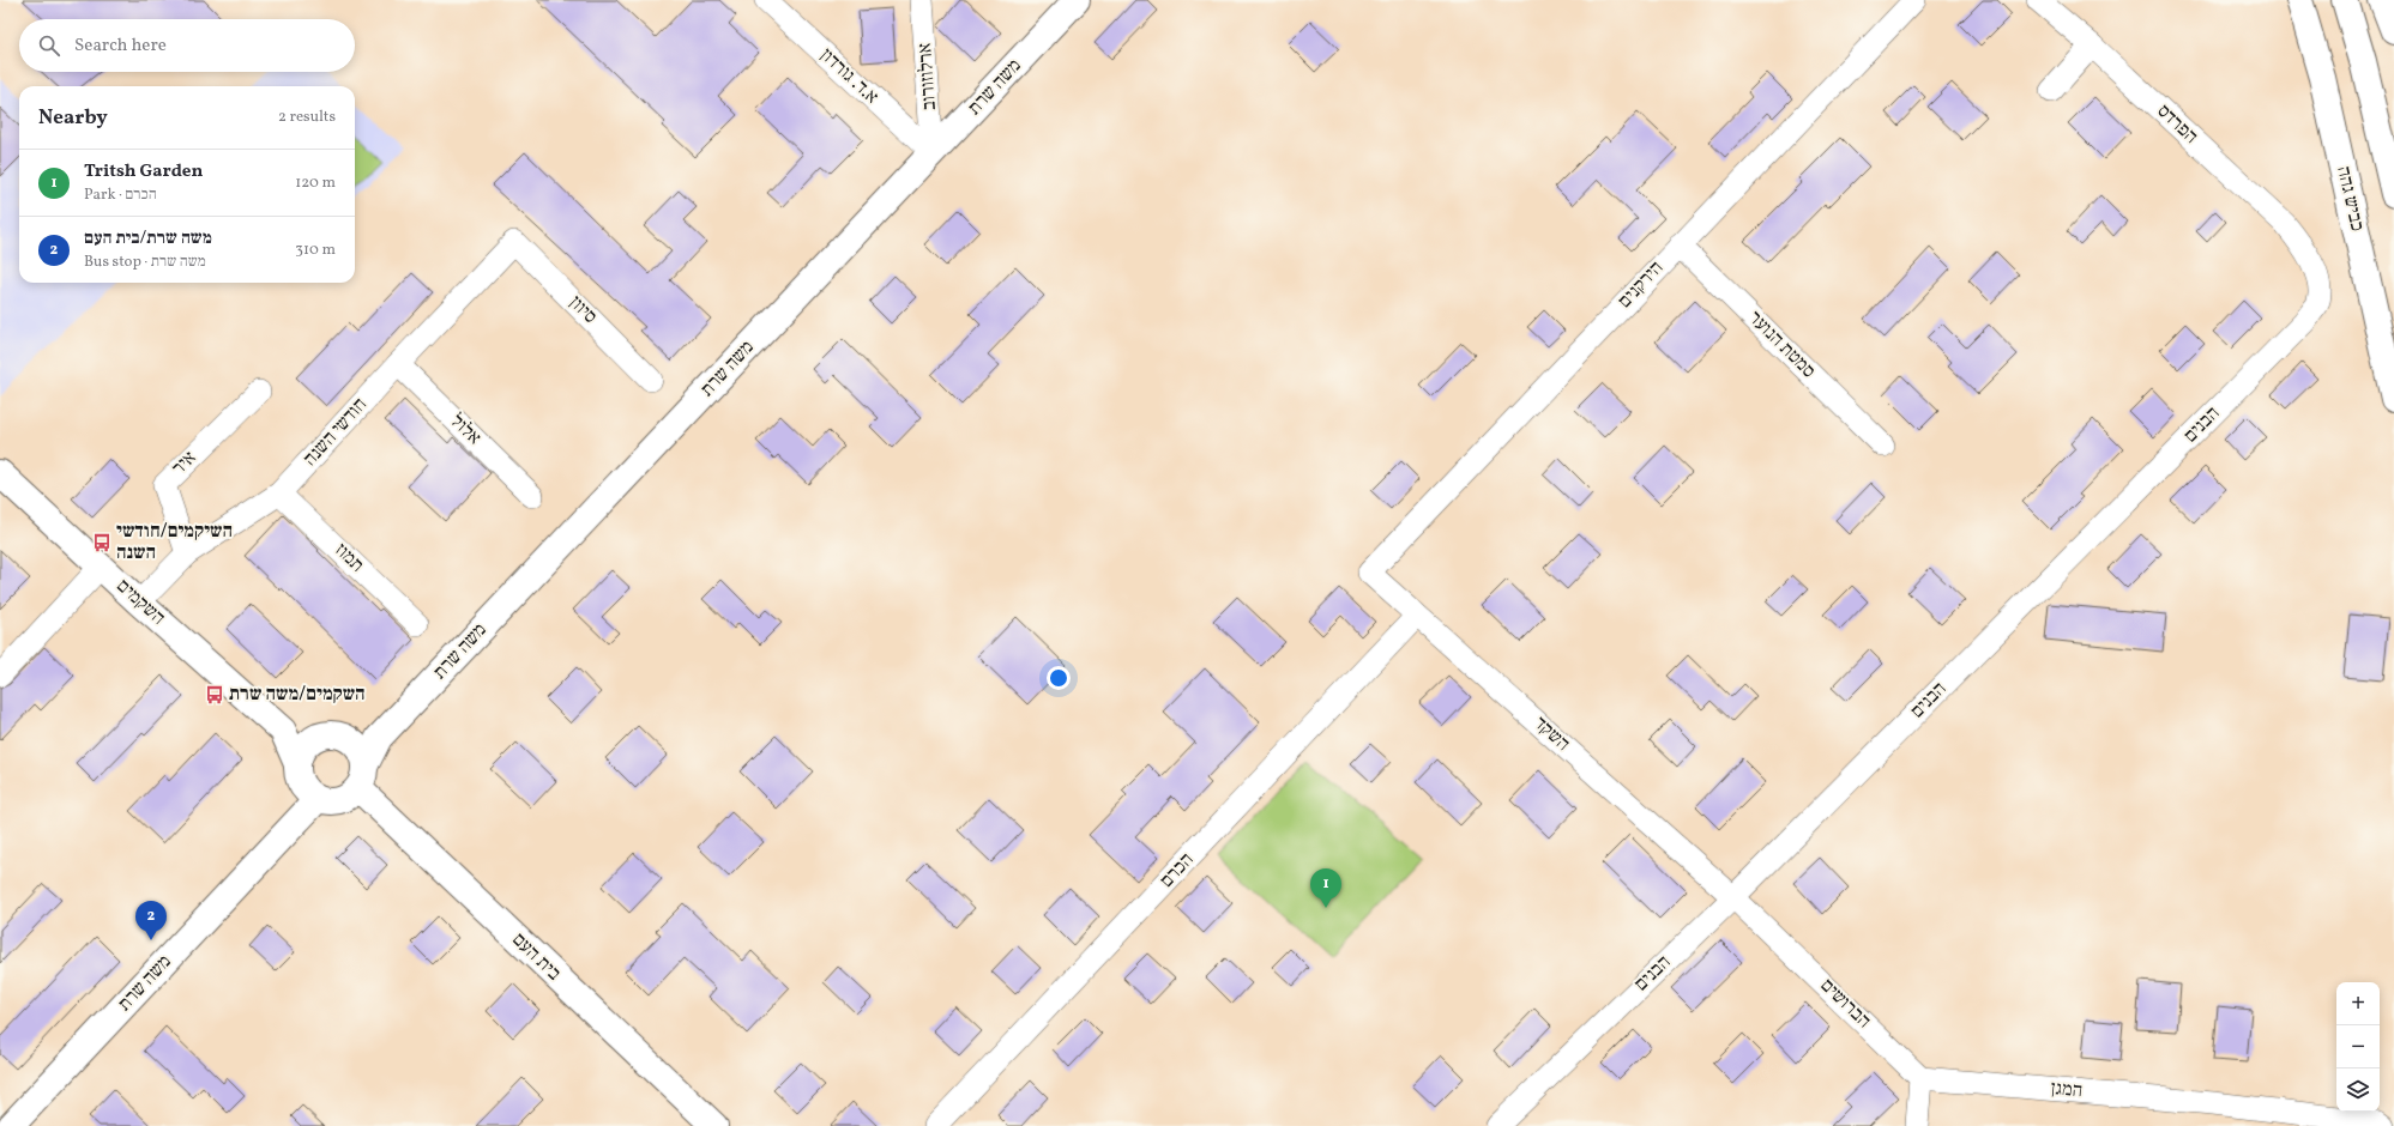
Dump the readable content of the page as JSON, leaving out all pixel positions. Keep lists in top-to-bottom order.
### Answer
{
  "streets": {
    "main road": [
      "משה שרת",
      "כביש גהה",
      "השקמים",
      "בית העם"
    ],
    "street": [
      "א.ד. גורדון",
      "ארלוזורוב",
      "הפרדס",
      "הירקנים",
      "סיוון",
      "סמטת הנוער",
      "הבנים",
      "אלול",
      "חודשי השנה",
      "איר",
      "תמוז",
      "השקד",
      "הכרם",
      "הברושים",
      "המגן"
    ]
  },
  "crossings": [
    ["א.ד. גורדון", "ארלוזורוב"],
    ["א.ד. גורדון", "משה שרת"],
    ["ארלוזורוב", "משה שרת"],
    ["משה שרת", "השקמים"],
    ["משה שרת", "בית העם"],
    ["הפרדס", "הבנים"],
    ["הירקנים", "סמטת הנוער"],
    ["הירקנים", "השקד"],
    ["סיוון", "חודשי השנה"],
    ["הבנים", "השקד"],
    ["הבנים", "הברושים"],
    ["אלול", "חודשי השנה"],
    ["חודשי השנה", "איר"],
    ["חודשי השנה", "תמוז"],
    ["חודשי השנה", "השקמים"],
    ["השקמים", "בית העם"],
    ["השקד", "הכרם"],
    ["השקד", "הברושים"],
    ["הברושים", "המגן"]
  ],
  "places": {
    "bus stop": ["השיקמים/חודשי השנה", "השקמים/משה שרת"]
  },
  "page": {
    "search": "Search here",
    "heading": ["Nearby", "2 results"],
    "list": [
      {
        "mark": "1",
        "name": "Tritsh Garden",
        "note": "Park · הכרם",
        "value": "120 m"
      },
      {
        "mark": "2",
        "name": "משה שרת/בית העם",
        "note": "Bus stop · משה שרת",
        "value": "310 m"
      }
    ],
    "pins": ["1", "2"],
    "map_buttons": ["+", "−"]
  }
}
